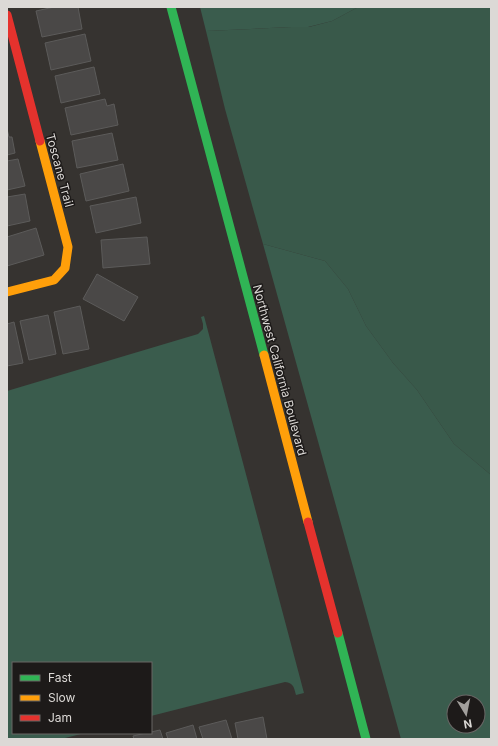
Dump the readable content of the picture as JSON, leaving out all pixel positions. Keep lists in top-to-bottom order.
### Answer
{
  "streets": {
    "street": ["Toscane Trail", "Northwest California Boulevard"]
  },
  "legend": ["Fast", "Slow", "Jam"],
  "north": "bottom"
}
